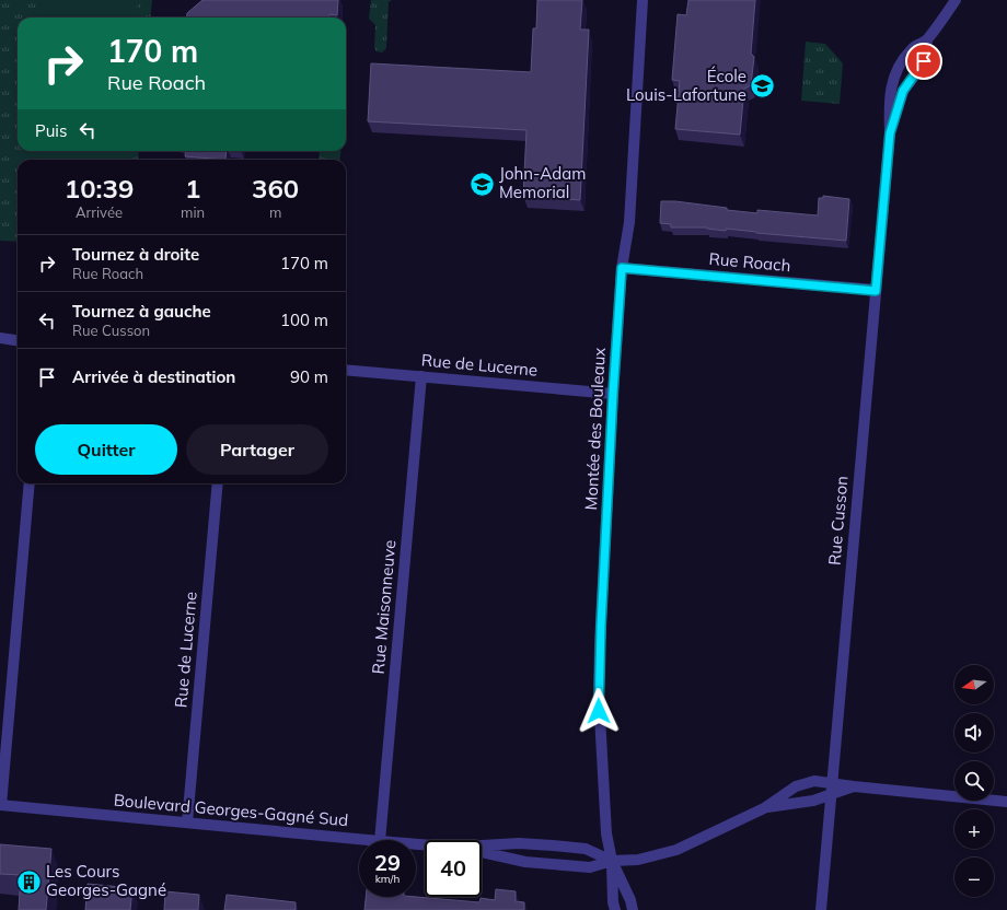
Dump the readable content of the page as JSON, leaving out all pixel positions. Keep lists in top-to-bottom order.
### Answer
{
  "streets": {
    "street": [
      "Rue Roach",
      "Rue de Lucerne",
      "Montée des Bouleaux",
      "Rue Cusson",
      "Rue Maisonneuve",
      "Boulevard Georges-Gagné Sud"
    ]
  },
  "crossings": [
    ["Rue Roach", "Montée des Bouleaux"],
    ["Rue Roach", "Rue Cusson"],
    ["Rue de Lucerne", "Montée des Bouleaux"],
    ["Rue de Lucerne", "Rue Maisonneuve"],
    ["Rue de Lucerne", "Boulevard Georges-Gagné Sud"],
    ["Montée des Bouleaux", "Boulevard Georges-Gagné Sud"]
  ],
  "places": {
    "school or university": ["École Louis-Lafortune", "John-Adam Memorial"],
    "building": ["Les Cours Georges-Gagné"]
  },
  "north": "left",
  "page": {
    "turn": ["170 m", "Rue Roach"],
    "then": "Puis",
    "eta": [
      "10:39",
      "Arrivée",
      "1",
      "min",
      "360",
      "m"
    ],
    "list": [
      {
        "name": "Tournez à droite",
        "note": "Rue Roach",
        "value": "170 m"
      },
      {
        "name": "Tournez à gauche",
        "note": "Rue Cusson",
        "value": "100 m"
      },
      {
        "name": "Arrivée à destination",
        "value": "90 m"
      }
    ],
    "buttons": ["Quitter", "Partager"],
    "map_buttons": ["+", "−"],
    "speed": "29 km/h",
    "limit": "40"
  }
}
